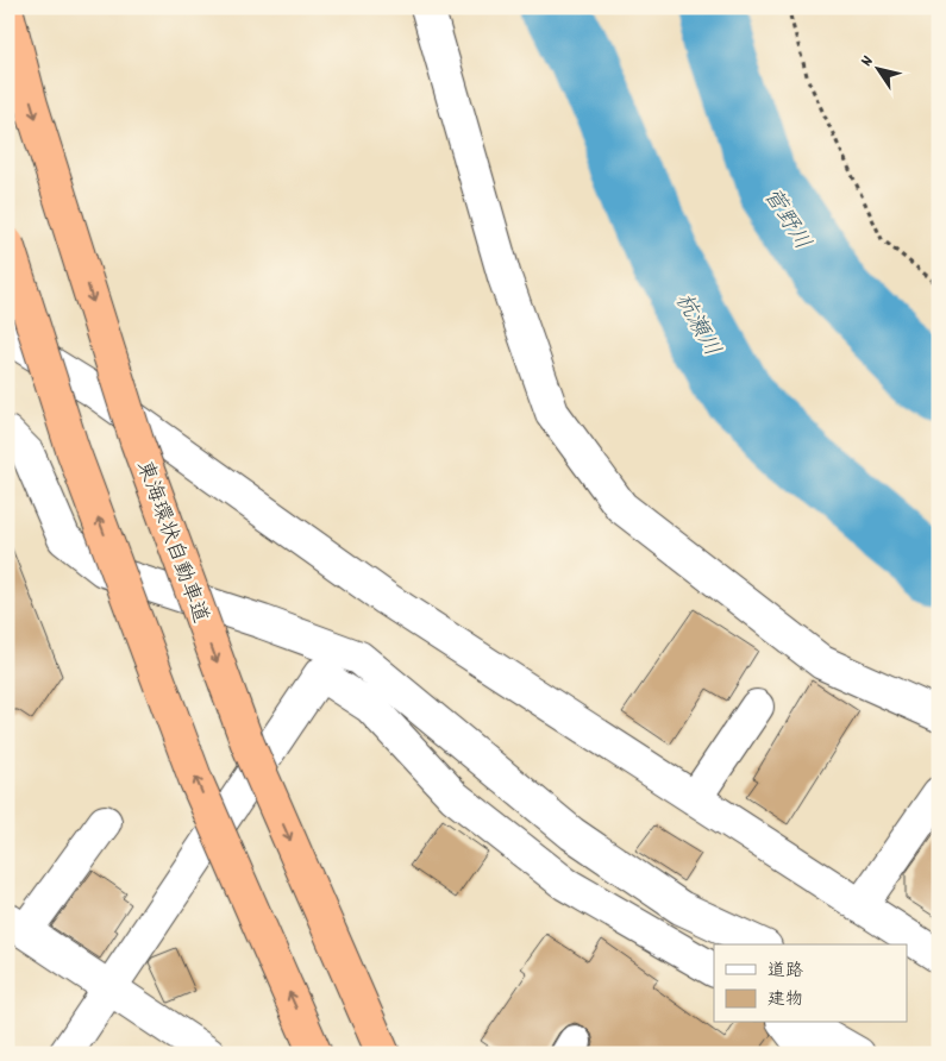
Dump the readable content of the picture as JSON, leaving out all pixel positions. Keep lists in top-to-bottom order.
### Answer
{
  "streets": {
    "highway": ["東海環状自動車道"]
  },
  "water": ["菅野川", "杭瀬川"],
  "legend": ["道路", "建物"],
  "north": "top left"
}
